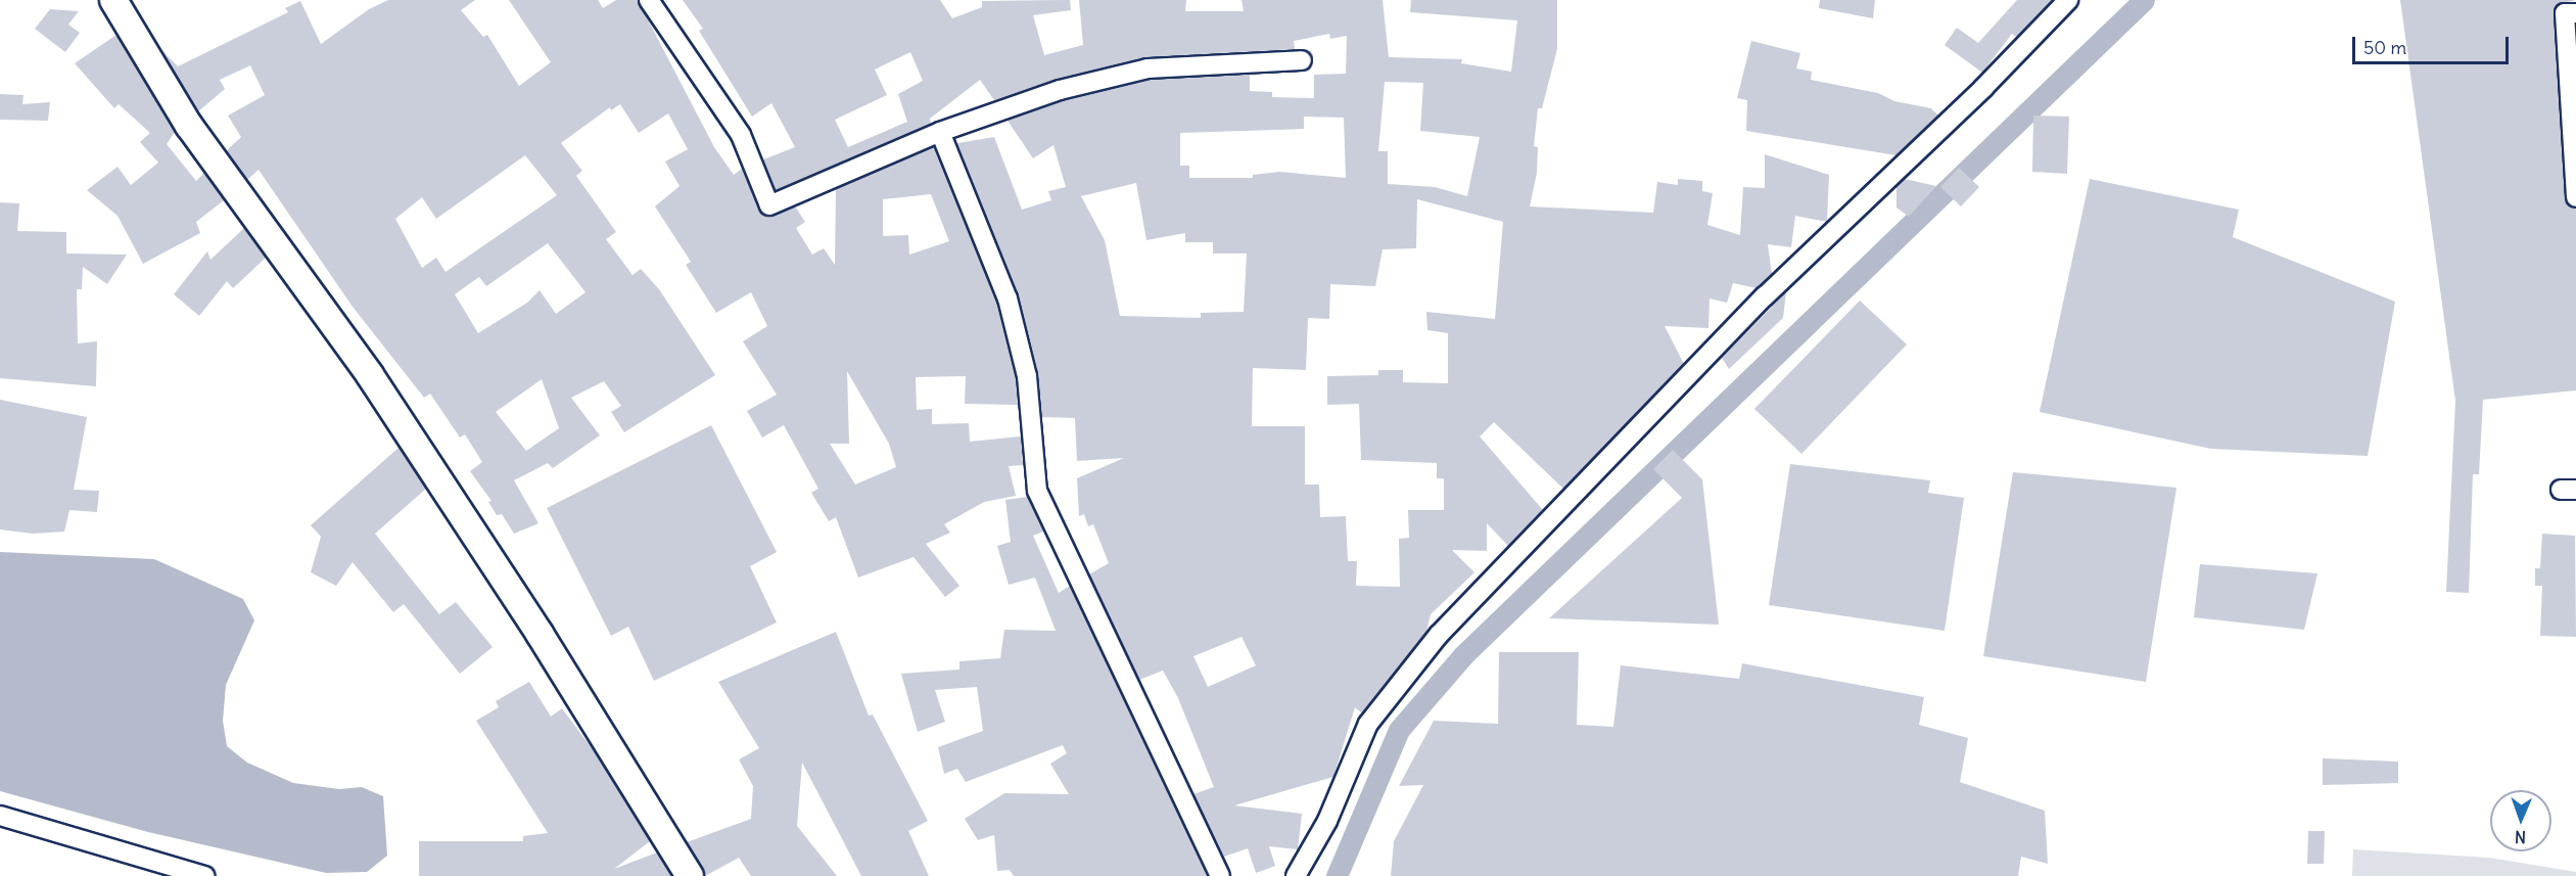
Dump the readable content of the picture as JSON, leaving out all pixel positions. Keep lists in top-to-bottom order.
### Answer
{
  "scale_bar": "50 m",
  "north": "bottom"
}
